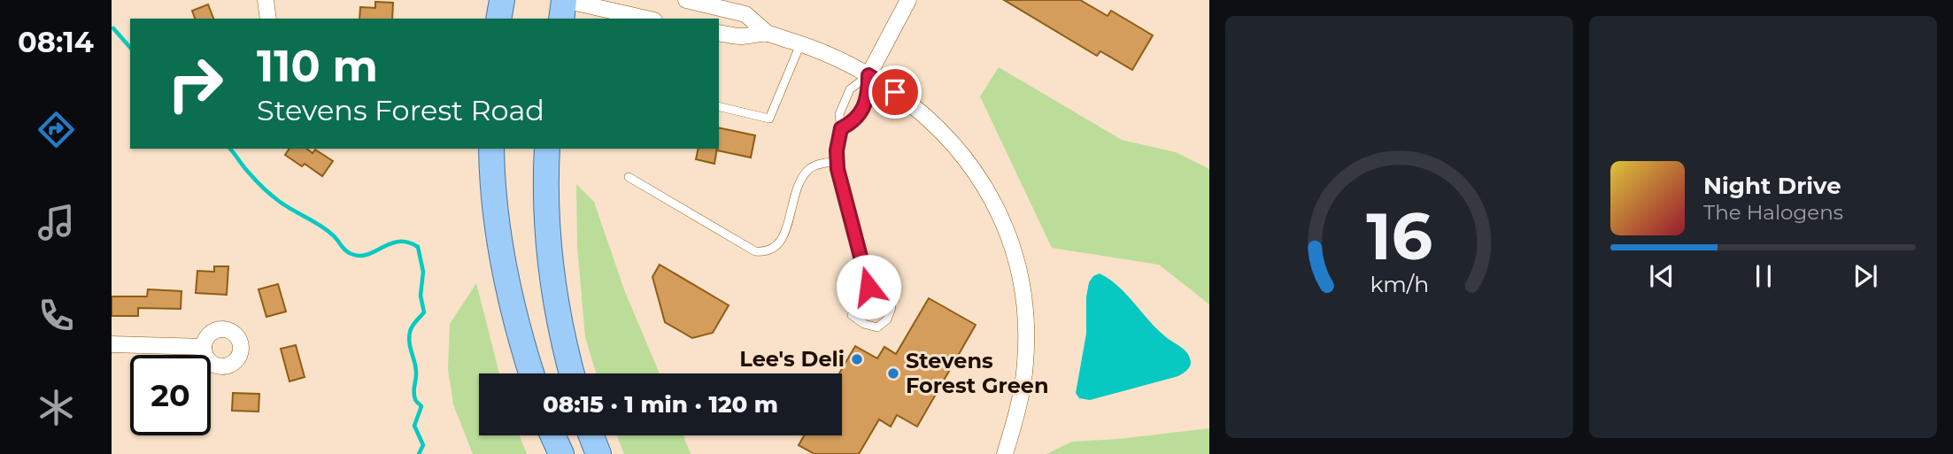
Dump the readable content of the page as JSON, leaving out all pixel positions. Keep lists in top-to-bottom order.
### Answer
{
  "places": ["Lee's Deli", "Stevens Forest Green"],
  "page": {
    "tabs": "08:14",
    "turn": ["110 m", "Stevens Forest Road"],
    "song": ["Night Drive", "The Halogens"],
    "limit": "20",
    "trip": "08:15 · 1 min · 120 m",
    "gauge": ["16", "km/h"]
  }
}
